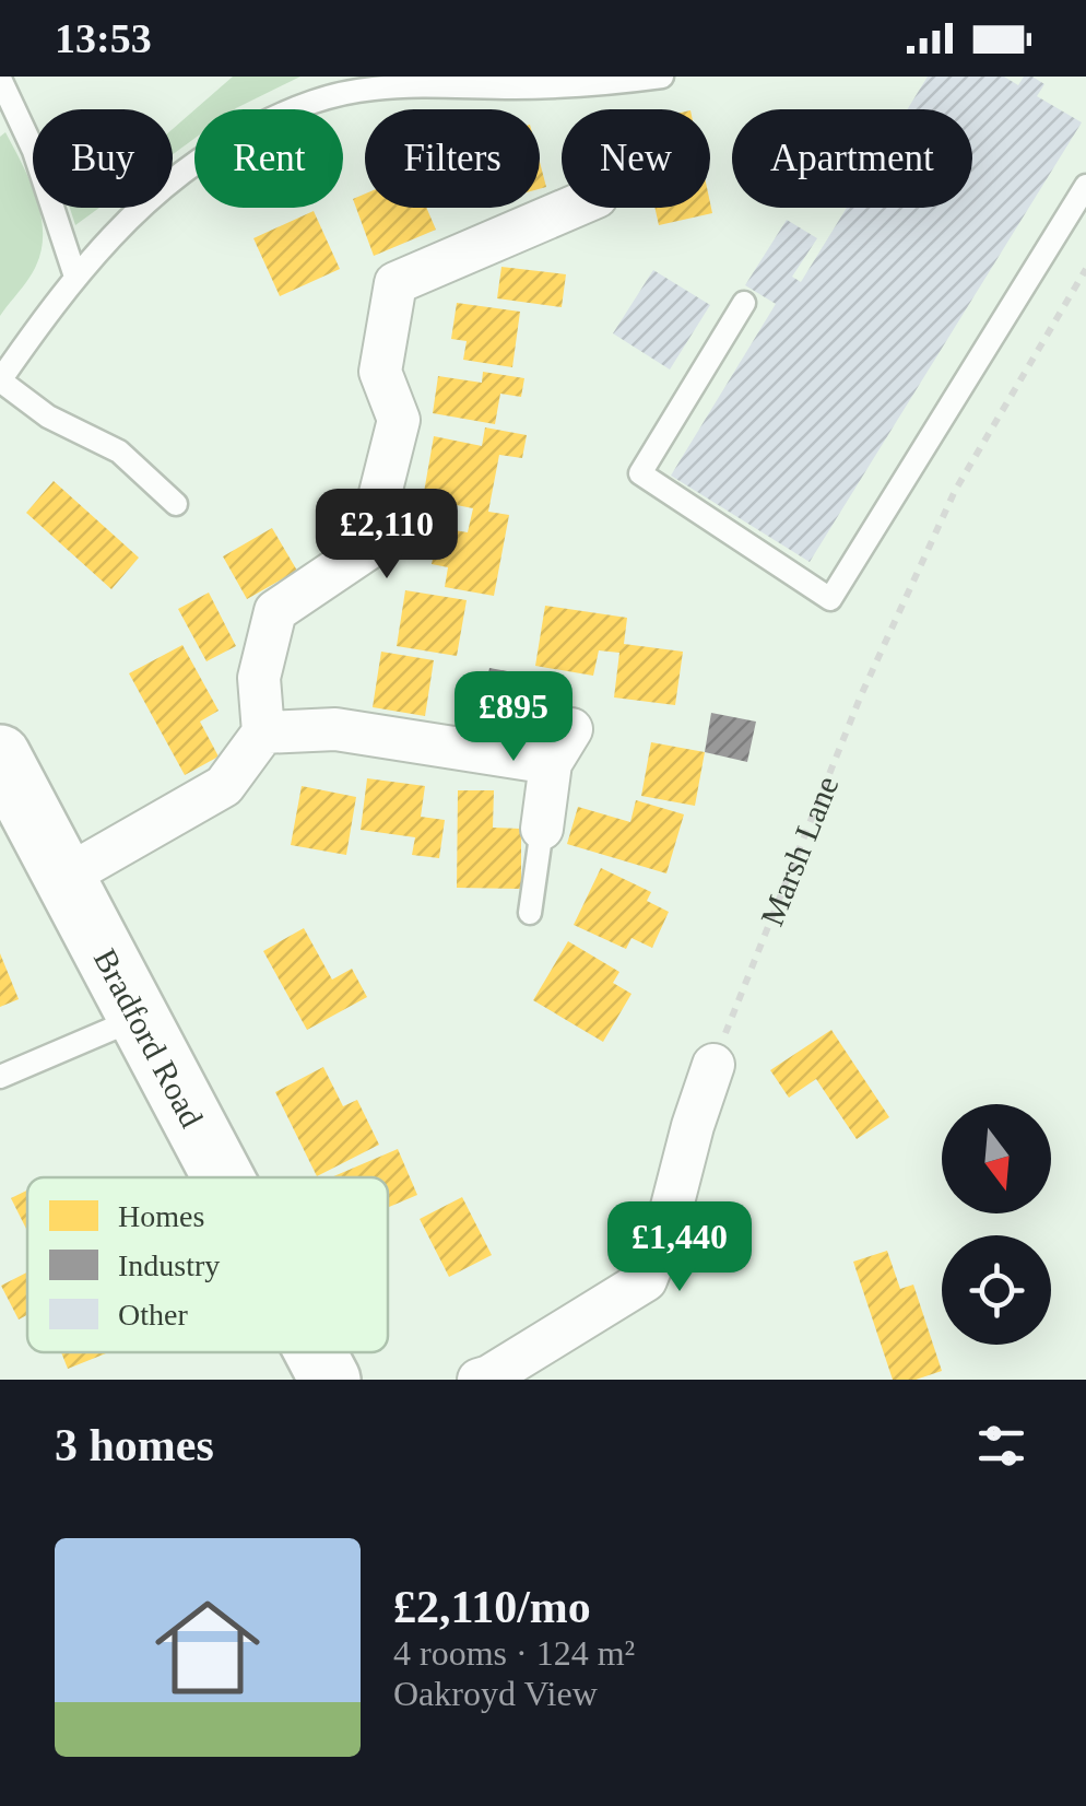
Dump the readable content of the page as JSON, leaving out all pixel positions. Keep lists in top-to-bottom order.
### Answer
{
  "streets": {
    "main road": ["Bradford Road"],
    "path": ["Marsh Lane"]
  },
  "legend": ["Homes", "Industry", "Other"],
  "north": "bottom",
  "page": {
    "status": "13:53",
    "chip": [
      "Buy",
      "Rent",
      "Filters",
      "New",
      "Apartment"
    ],
    "price": ["£2,110", "£895", "£1,440"],
    "heading": "3 homes",
    "list": [
      {
        "name": "£2,110/mo",
        "note": "4 rooms · 124 m² · Oakroyd View"
      }
    ]
  }
}
